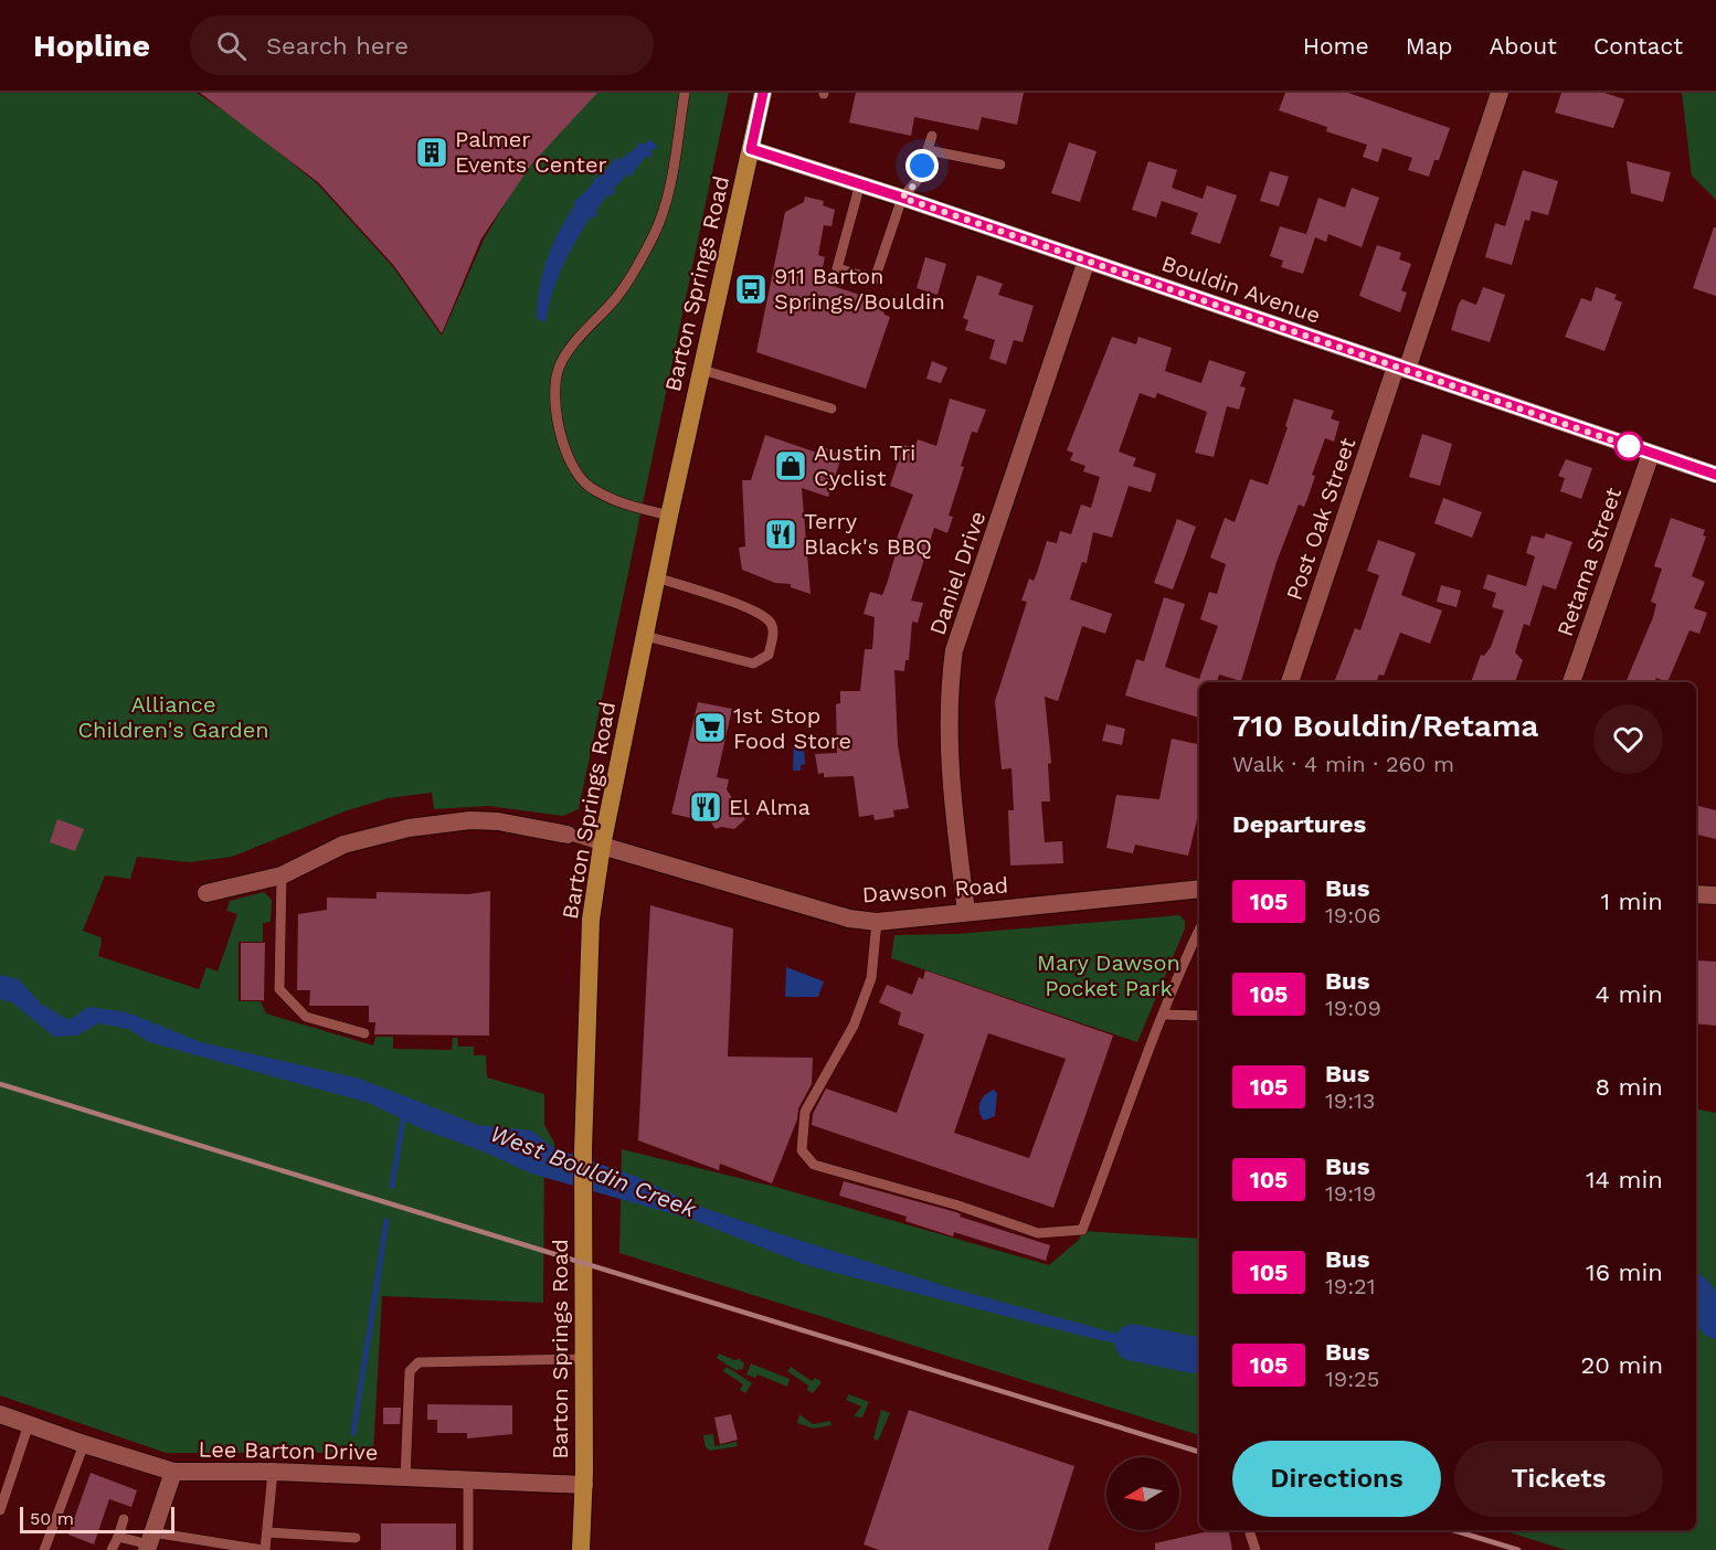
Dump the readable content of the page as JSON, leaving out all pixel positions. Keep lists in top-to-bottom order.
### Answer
{
  "streets": {
    "main road": ["Barton Springs Road"],
    "street": [
      "Bouldin Avenue",
      "Post Oak Street",
      "Retama Street",
      "Daniel Drive",
      "Dawson Road",
      "Lee Barton Drive"
    ]
  },
  "crossings": [
    ["Barton Springs Road", "Bouldin Avenue"],
    ["Barton Springs Road", "Dawson Road"],
    ["Barton Springs Road", "Lee Barton Drive"],
    ["Bouldin Avenue", "Post Oak Street"],
    ["Bouldin Avenue", "Retama Street"],
    ["Bouldin Avenue", "Daniel Drive"],
    ["Daniel Drive", "Dawson Road"]
  ],
  "water": ["West Bouldin Creek"],
  "parks": ["Alliance Children's Garden", "Mary Dawson Pocket Park"],
  "places": {
    "building": ["Palmer Events Center"],
    "bus stop": ["911 Barton Springs/Bouldin"],
    "shop": ["Austin Tri Cyclist"],
    "restaurant": ["Terry Black's BBQ", "El Alma"],
    "supermarket": ["1st Stop Food Store"]
  },
  "lines": ["bus line 105"],
  "scale_bar": "50 m",
  "north": "left",
  "page": {
    "header": "Hopline",
    "search": "Search here",
    "nav": [
      "Home",
      "Map",
      "About",
      "Contact"
    ],
    "heading": [
      ["710 Bouldin/Retama", "Walk · 4 min · 260 m"],
      "Departures"
    ],
    "list": [
      {
        "mark": "105",
        "name": "Bus",
        "note": "19:06",
        "value": "1 min"
      },
      {
        "mark": "105",
        "name": "Bus",
        "note": "19:09",
        "value": "4 min"
      },
      {
        "mark": "105",
        "name": "Bus",
        "note": "19:13",
        "value": "8 min"
      },
      {
        "mark": "105",
        "name": "Bus",
        "note": "19:19",
        "value": "14 min"
      },
      {
        "mark": "105",
        "name": "Bus",
        "note": "19:21",
        "value": "16 min"
      },
      {
        "mark": "105",
        "name": "Bus",
        "note": "19:25",
        "value": "20 min"
      }
    ],
    "buttons": ["Directions", "Tickets"],
    "scale": "50 m"
  }
}
